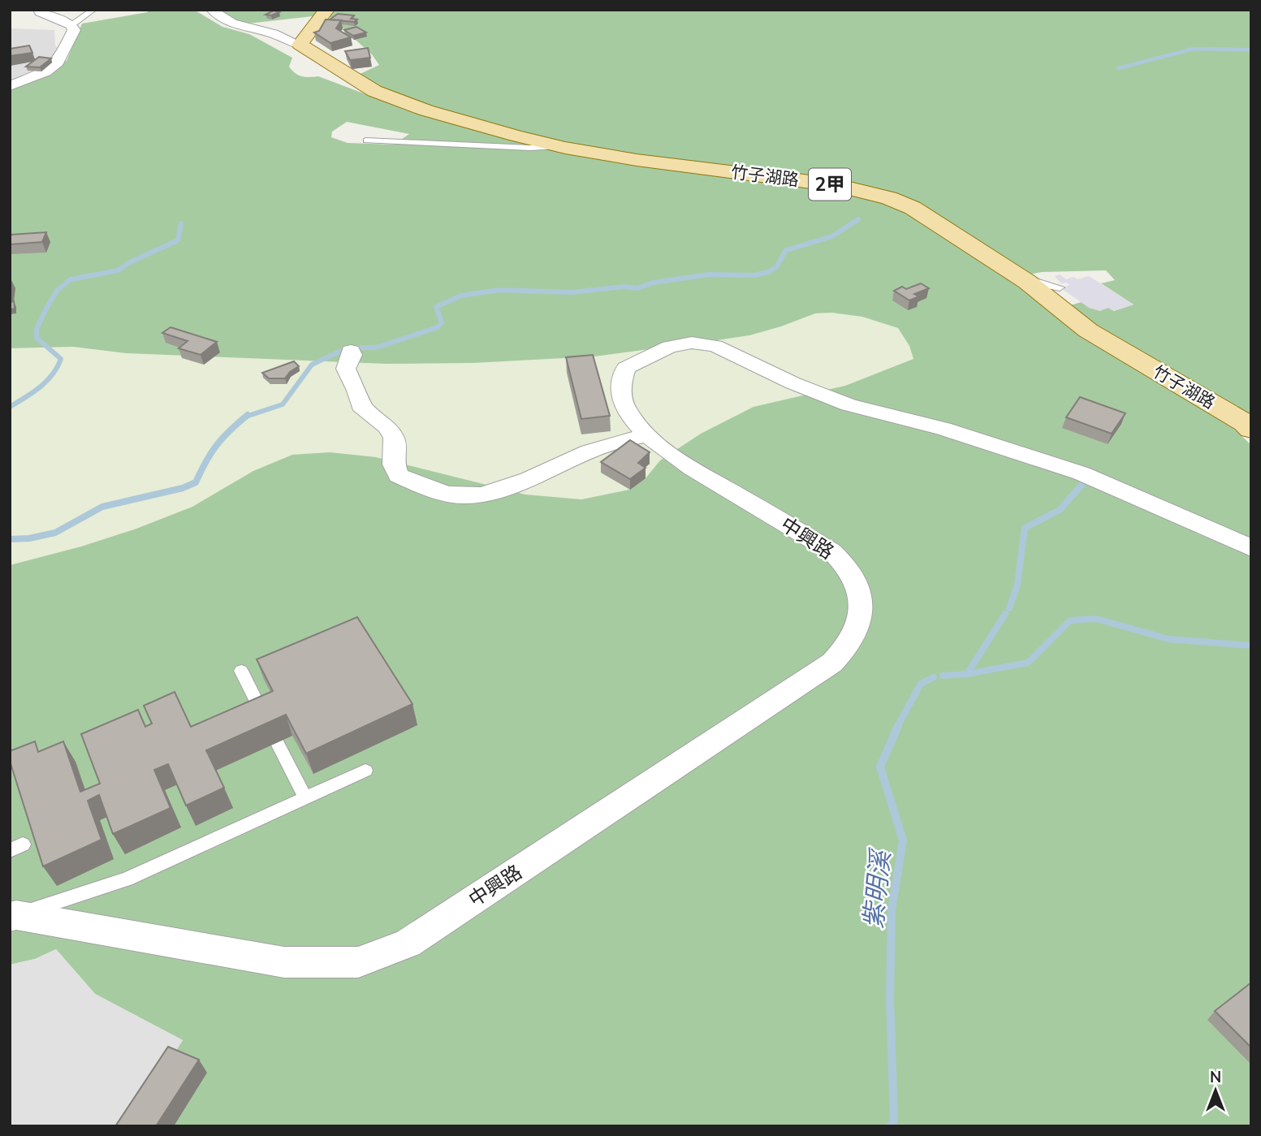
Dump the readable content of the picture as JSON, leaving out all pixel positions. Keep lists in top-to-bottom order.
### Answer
{
  "streets": {
    "main road": ["竹子湖路", "2甲"],
    "street": ["中興路"]
  },
  "water": ["紫明溪"],
  "north": "top"
}
